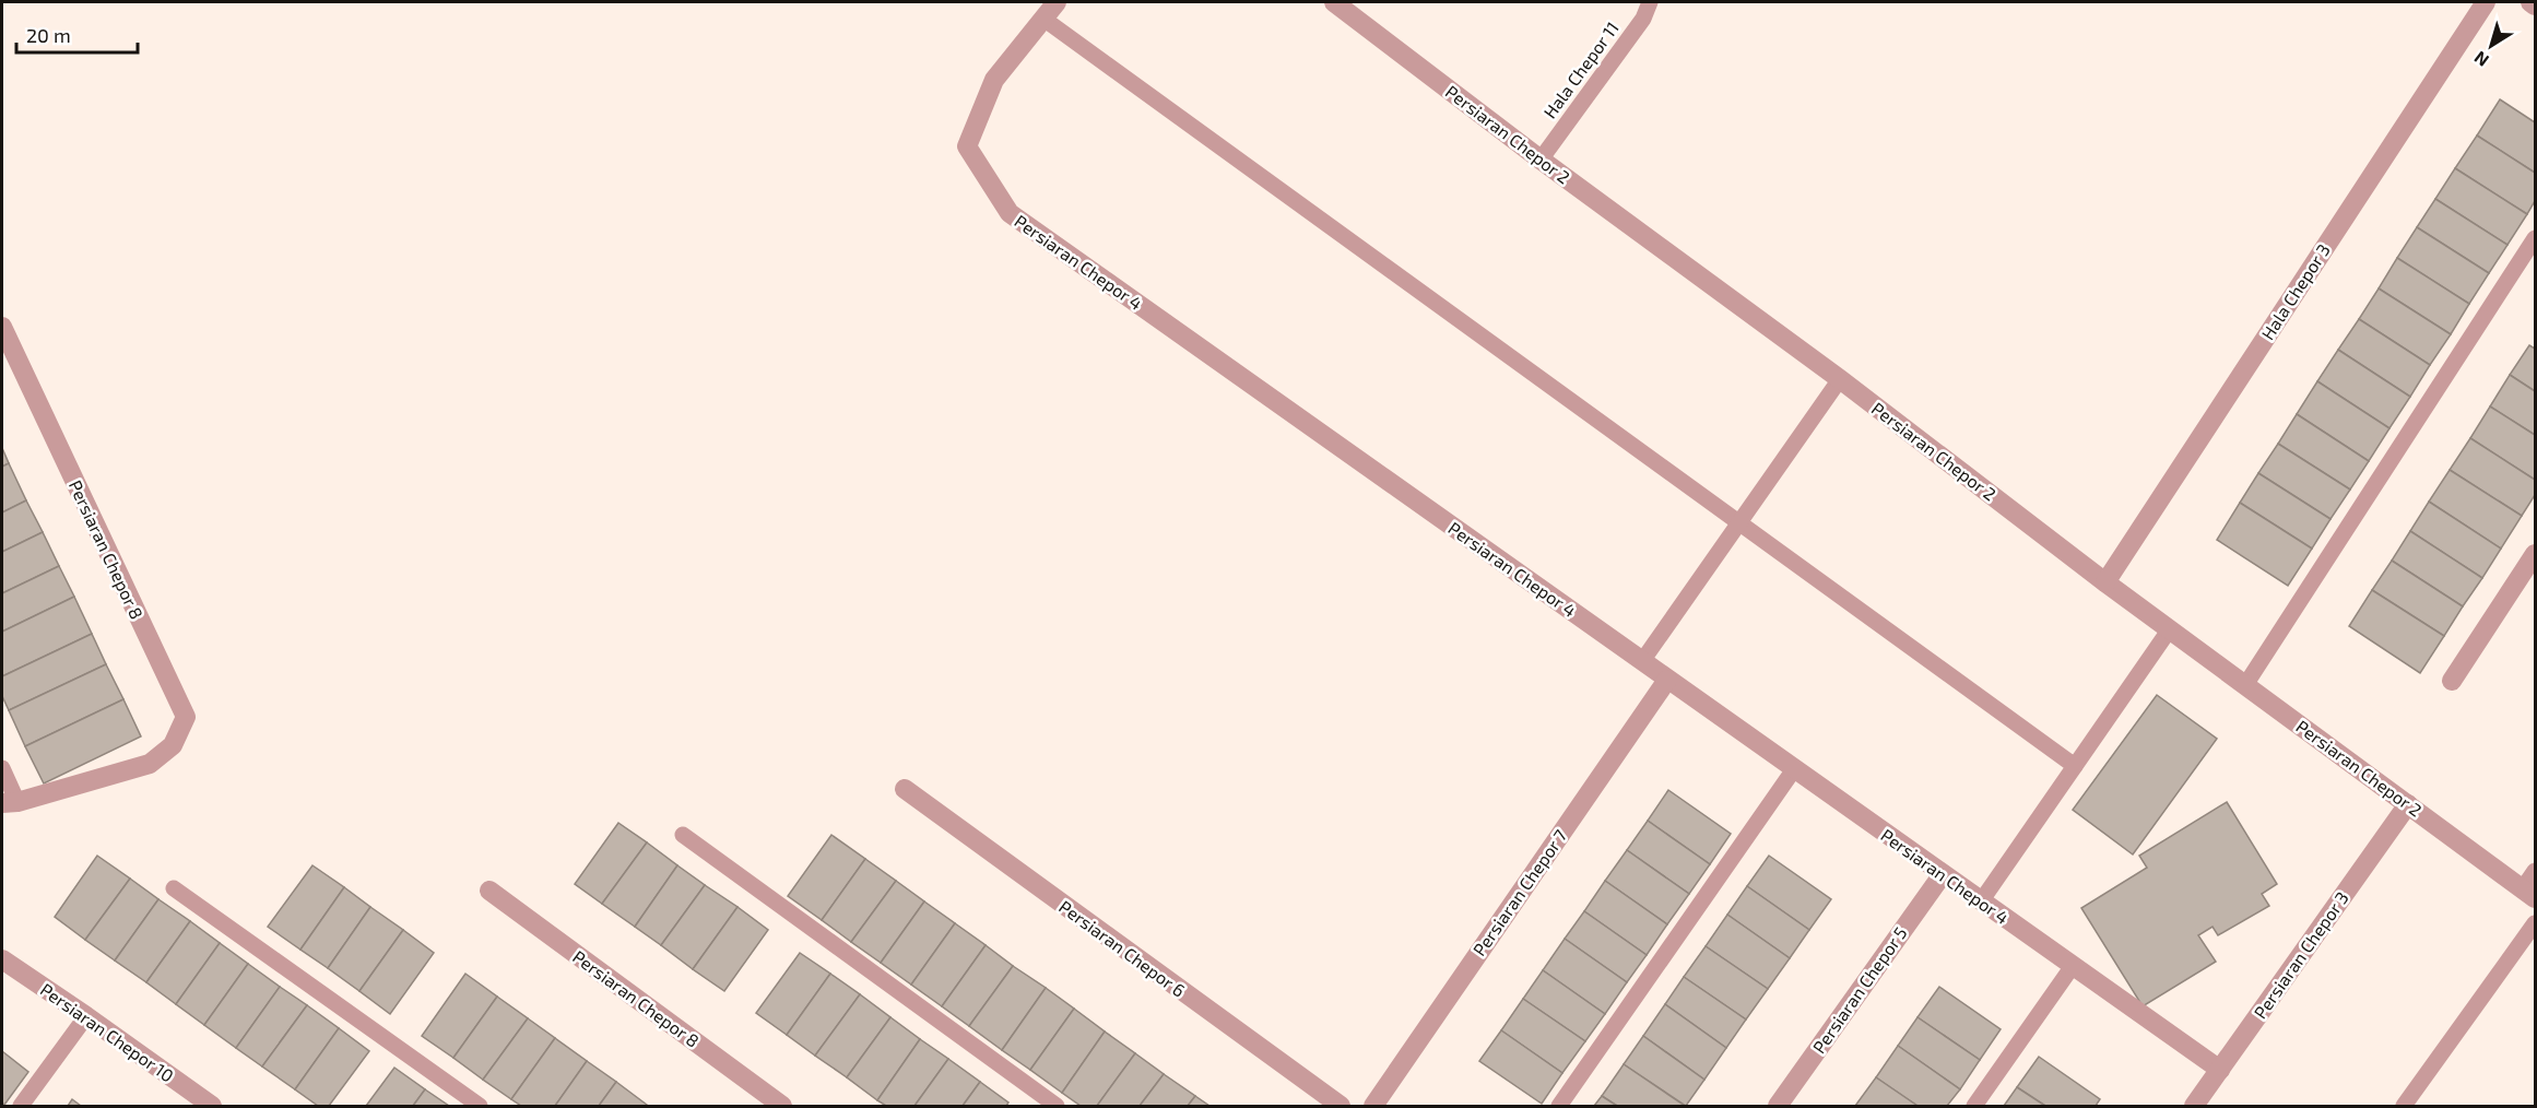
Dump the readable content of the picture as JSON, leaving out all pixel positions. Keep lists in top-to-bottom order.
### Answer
{
  "streets": {
    "street": [
      "Persiaran Chepor 2",
      "Persiaran Chepor 4",
      "Hala Chepor 3",
      "Persiaran Chepor 8",
      "Persiaran Chepor 7",
      "Persiaran Chepor 6",
      "Persiaran Chepor 3",
      "Persiaran Chepor 5",
      "Persiaran Chepor 10"
    ],
    "lane": ["Hala Chepor 11"]
  },
  "crossings": [
    ["Hala Chepor 11", "Persiaran Chepor 2"],
    ["Persiaran Chepor 2", "Hala Chepor 3"],
    ["Persiaran Chepor 2", "Persiaran Chepor 3"],
    ["Persiaran Chepor 4", "Persiaran Chepor 7"],
    ["Persiaran Chepor 4", "Persiaran Chepor 3"],
    ["Persiaran Chepor 4", "Persiaran Chepor 5"]
  ],
  "scale_bar": "20 m",
  "north": "bottom left"
}
